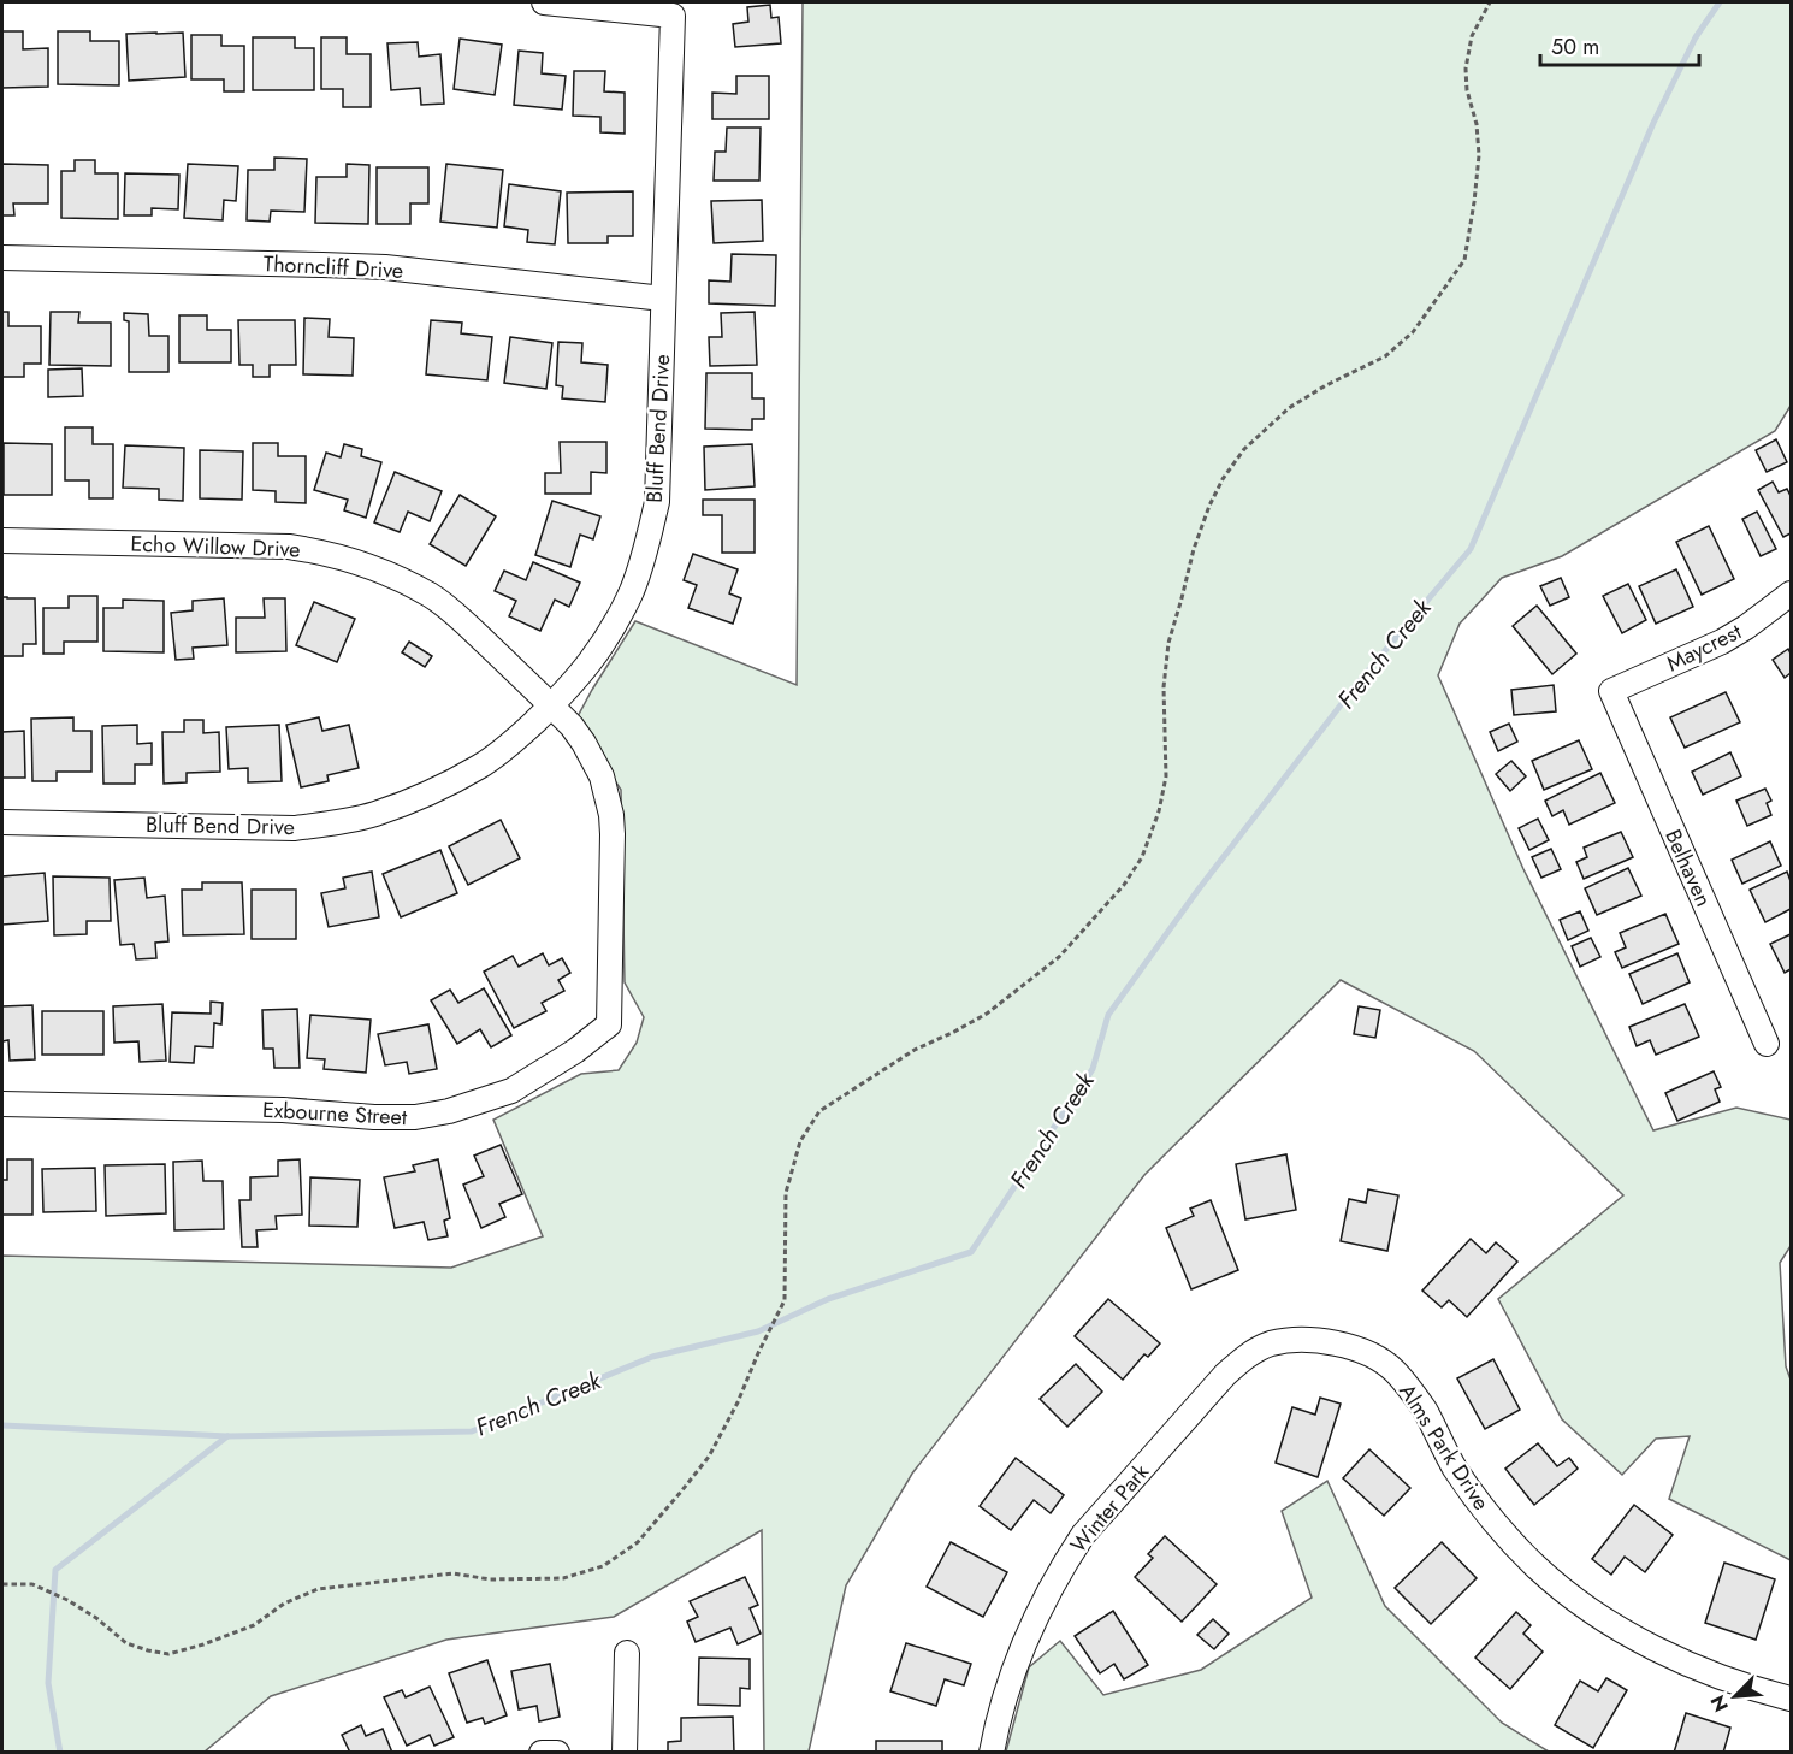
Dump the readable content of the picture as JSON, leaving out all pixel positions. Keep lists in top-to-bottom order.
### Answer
{
  "streets": {
    "street": [
      "Thorncliff Drive",
      "Bluff Bend Drive",
      "Echo Willow Drive",
      "Maycrest",
      "Belhaven",
      "Exbourne Street",
      "Alms Park Drive",
      "Winter Park"
    ]
  },
  "crossings": [
    ["Thorncliff Drive", "Bluff Bend Drive"],
    ["Bluff Bend Drive", "Echo Willow Drive"],
    ["Bluff Bend Drive", "Exbourne Street"],
    ["Echo Willow Drive", "Exbourne Street"],
    ["Maycrest", "Belhaven"],
    ["Alms Park Drive", "Winter Park"]
  ],
  "water": ["French Creek"],
  "scale_bar": "50 m",
  "north": "bottom left"
}
